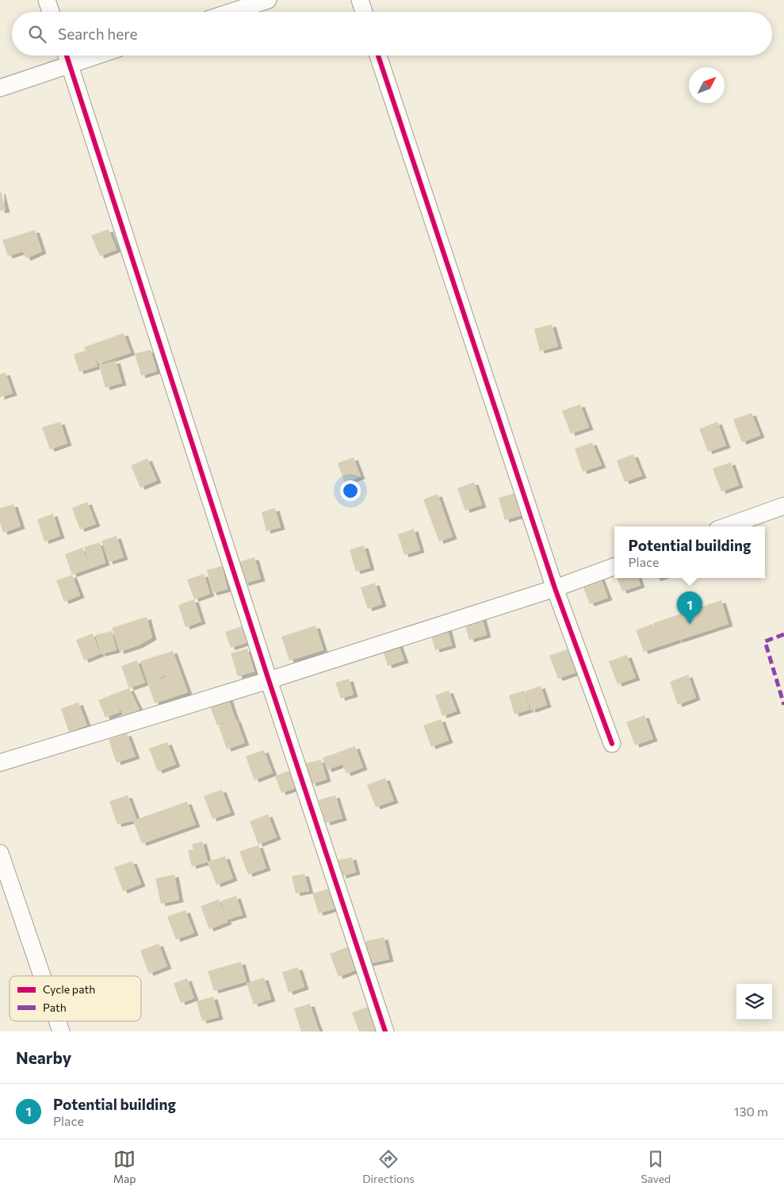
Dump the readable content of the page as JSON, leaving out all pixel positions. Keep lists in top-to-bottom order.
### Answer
{
  "legend": ["Cycle path", "Path"],
  "north": "top right",
  "page": {
    "search": "Search here",
    "popup": ["Potential building", "Place"],
    "pins": "1",
    "heading": "Nearby",
    "list": [
      {
        "mark": "1",
        "name": "Potential building",
        "note": "Place",
        "value": "130 m"
      }
    ],
    "nav": ["Map", "Directions", "Saved"]
  }
}
